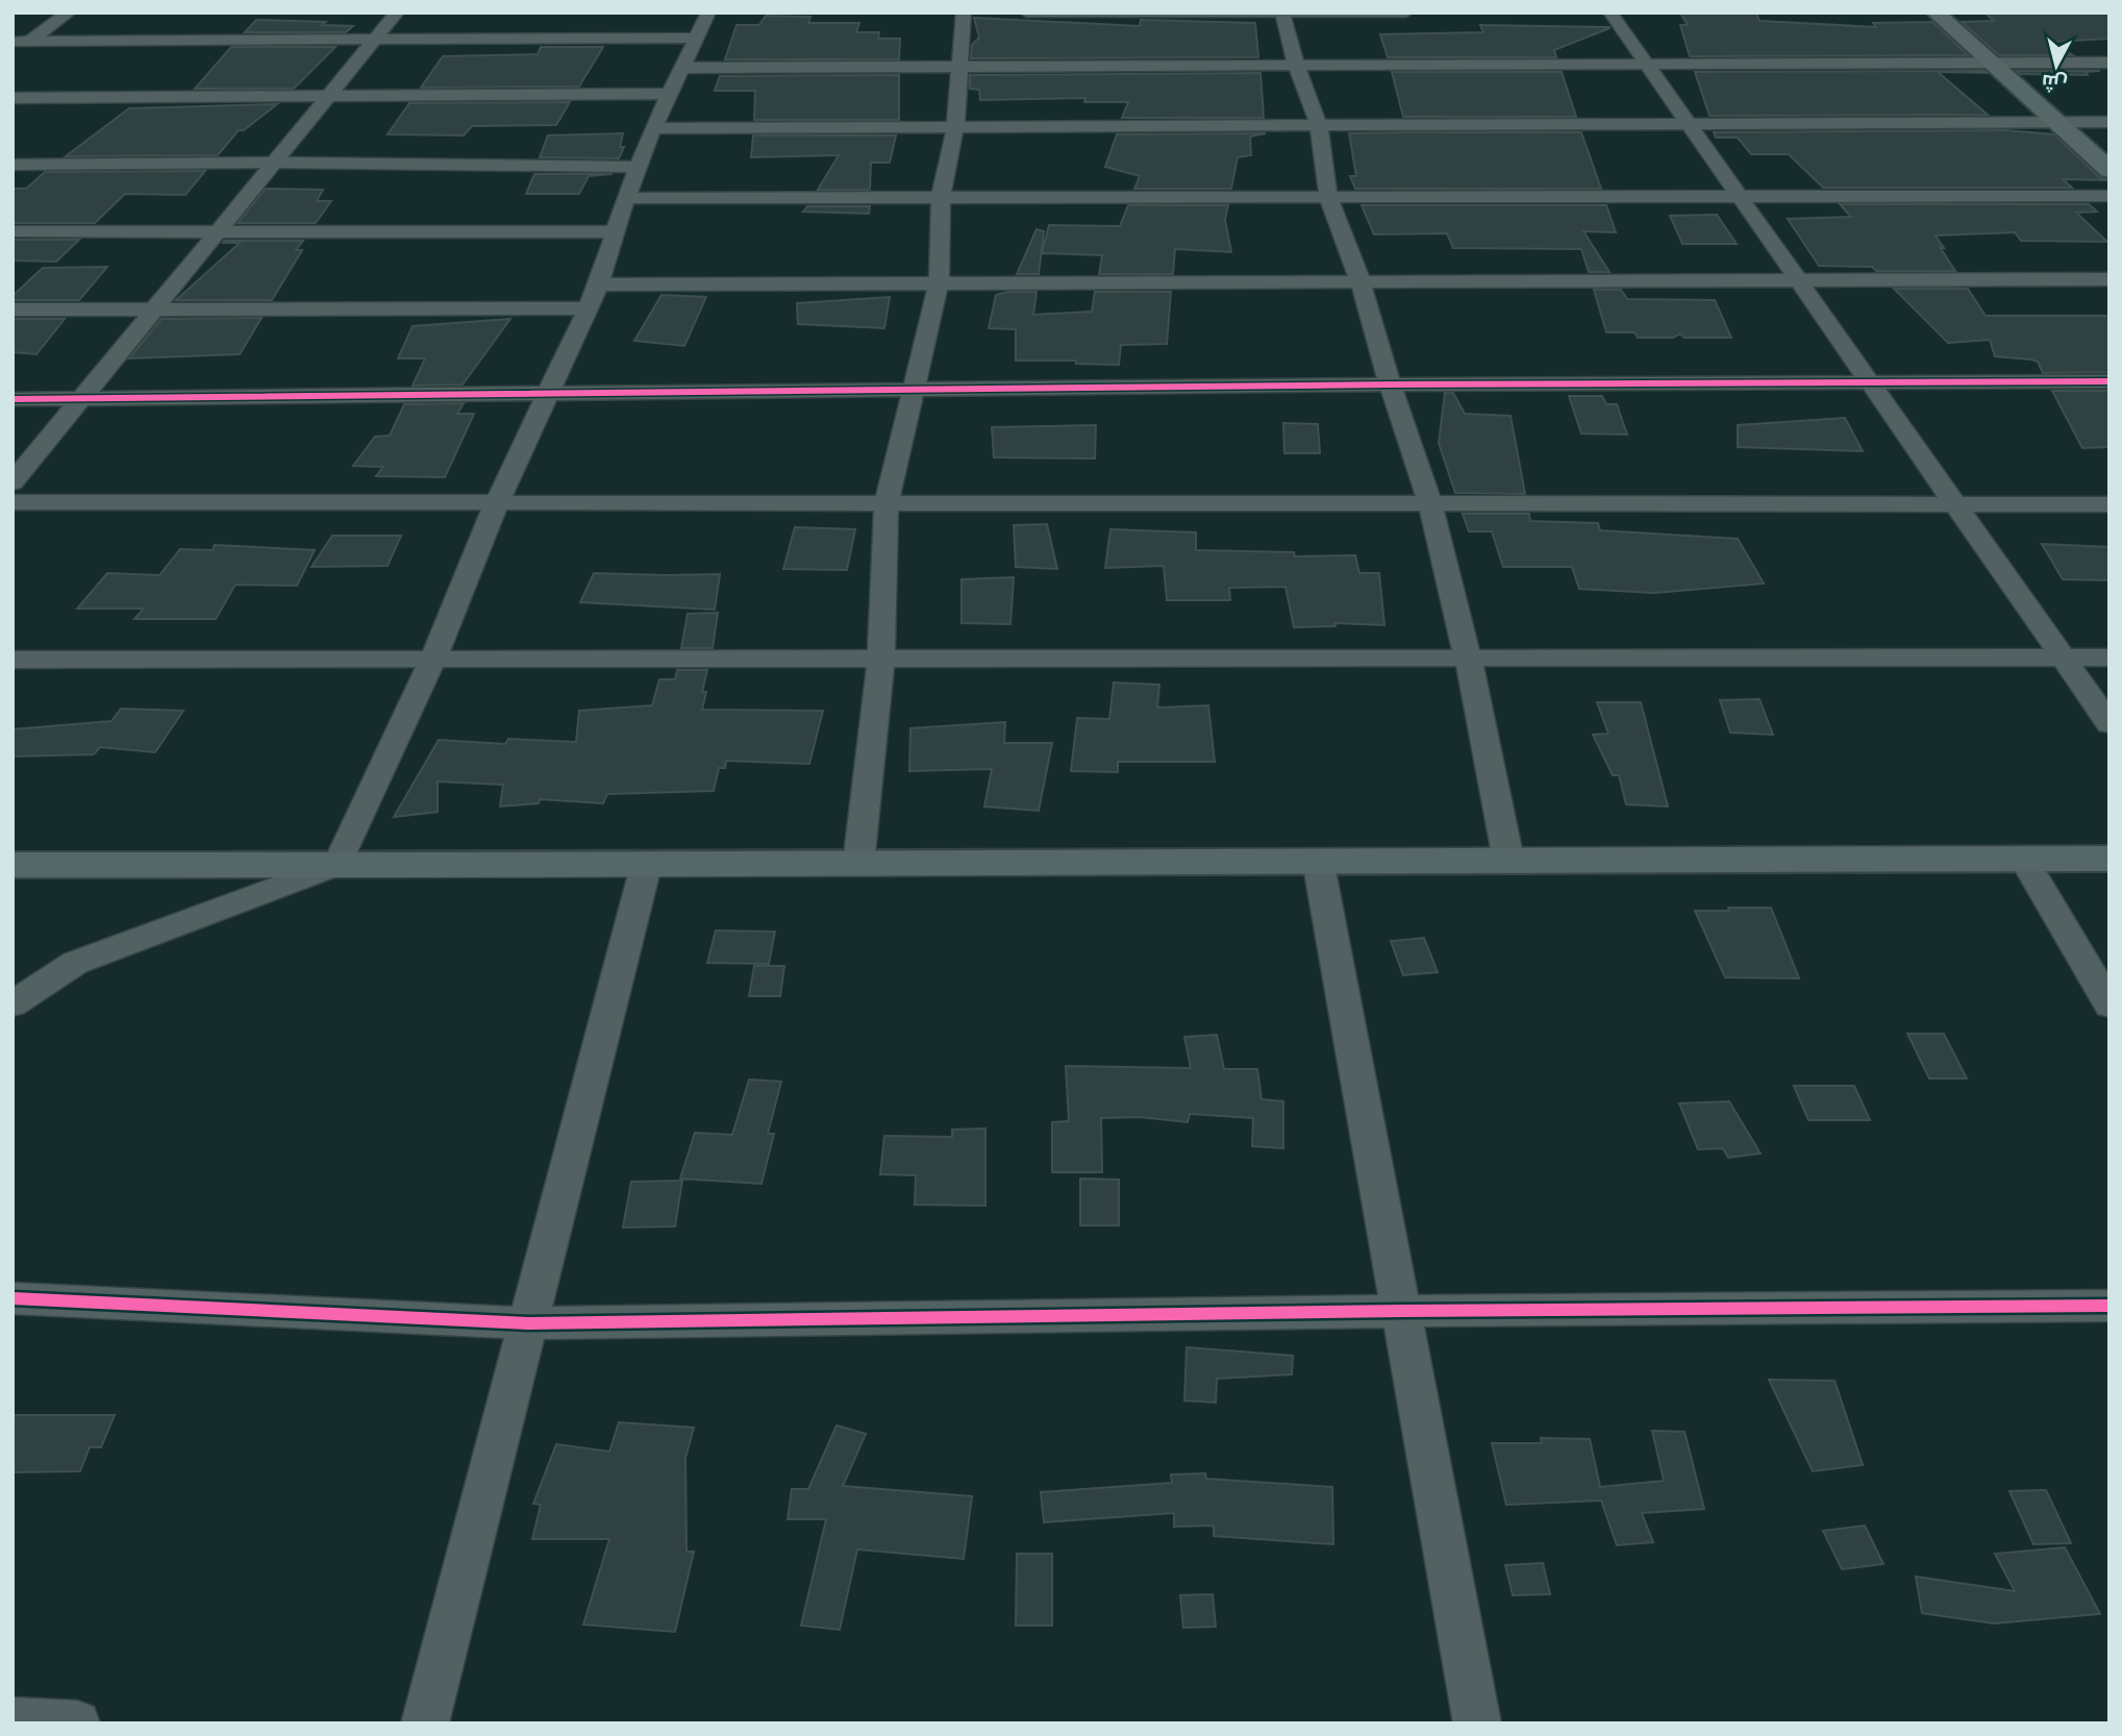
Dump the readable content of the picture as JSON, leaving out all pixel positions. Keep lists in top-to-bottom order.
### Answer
{
  "north": "bottom"
}
